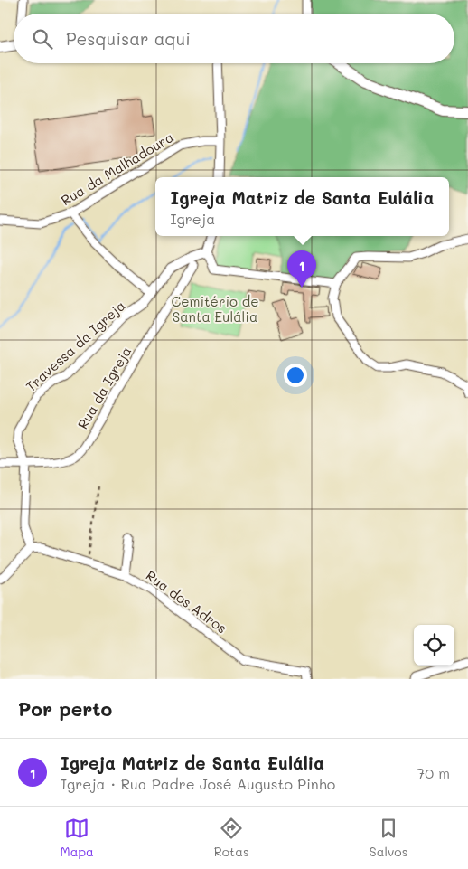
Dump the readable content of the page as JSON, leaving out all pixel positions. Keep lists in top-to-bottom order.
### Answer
{
  "streets": {
    "street": [
      "Rua da Malhadoura",
      "Travessa da Igreja",
      "Rua da Igreja",
      "Rua dos Adros"
    ]
  },
  "crossings": [
    ["Travessa da Igreja", "Rua da Igreja"]
  ],
  "parks": ["Cemitério de Santa Eulália"],
  "page": {
    "search": "Pesquisar aqui",
    "popup": ["Igreja Matriz de Santa Eulália", "Igreja"],
    "pins": "1",
    "heading": "Por perto",
    "list": [
      {
        "mark": "1",
        "name": "Igreja Matriz de Santa Eulália",
        "note": "Igreja · Rua Padre José Augusto Pinho",
        "value": "70 m"
      }
    ],
    "nav": ["Mapa", "Rotas", "Salvos"]
  }
}
